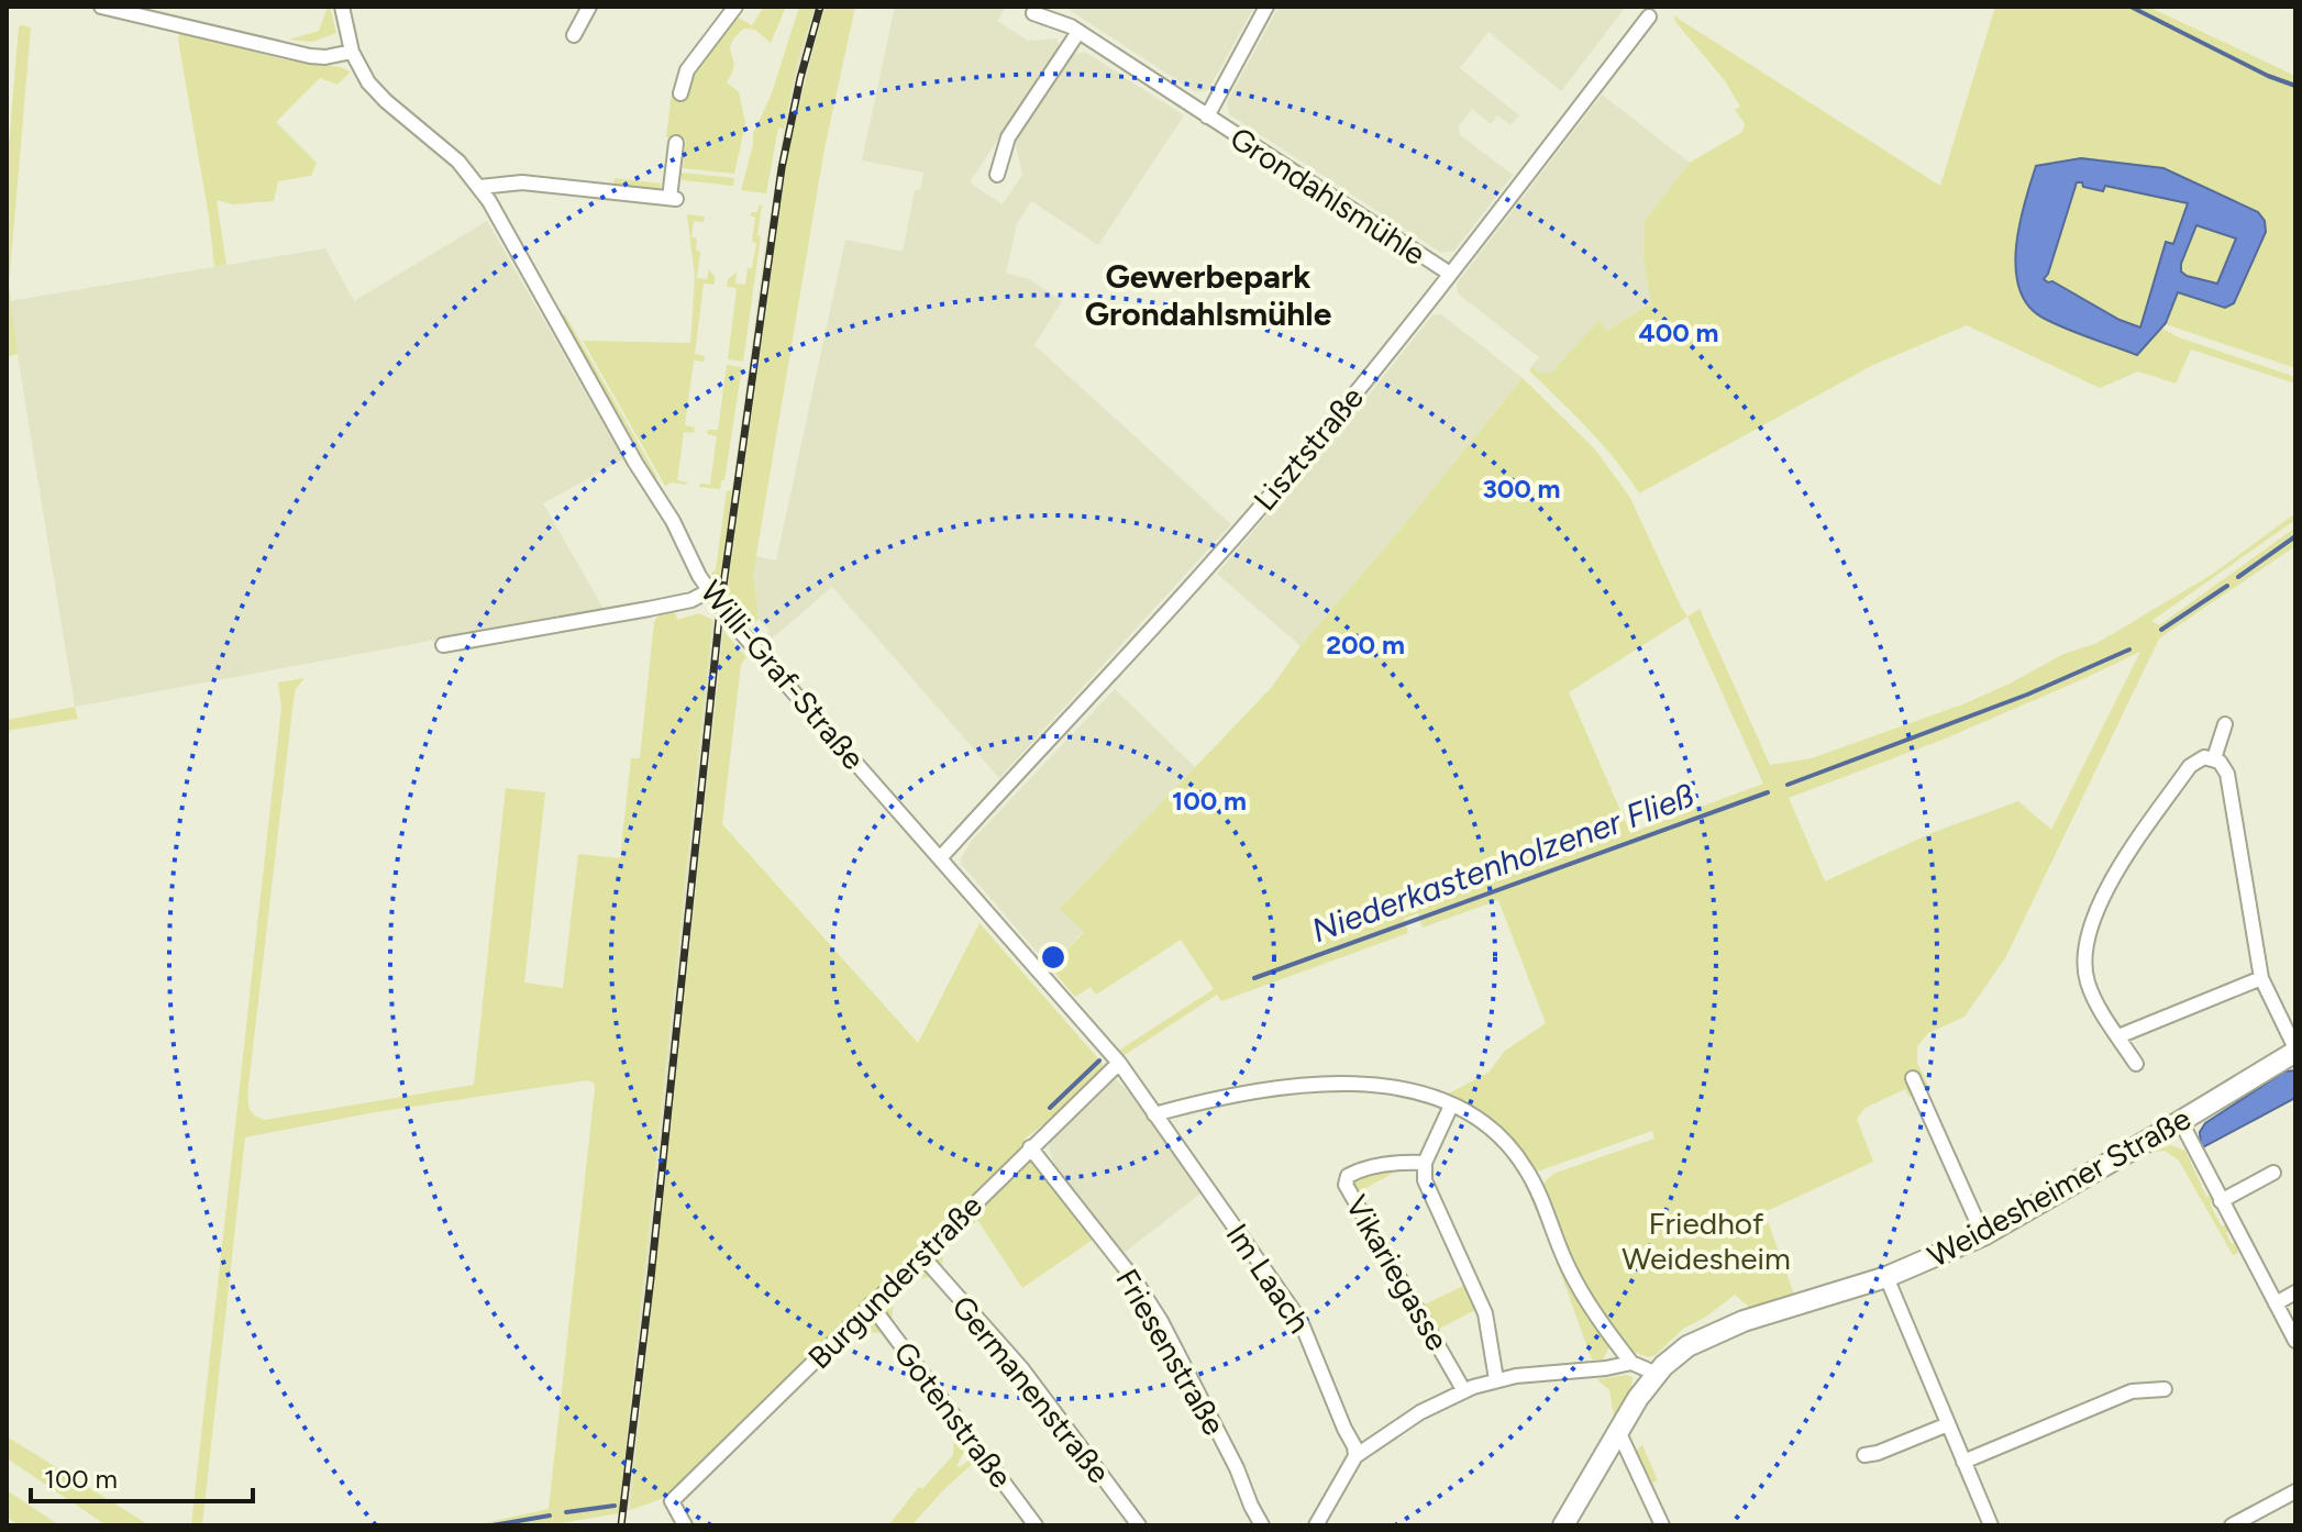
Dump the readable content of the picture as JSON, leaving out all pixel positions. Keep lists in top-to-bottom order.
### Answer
{
  "streets": {
    "street": [
      "Grondahlsmühle",
      "Lisztstraße",
      "Willi-Graf-Straße",
      "Weidesheimer Straße",
      "Vikariegasse",
      "Im Laach",
      "Burgunderstraße",
      "Friesenstraße",
      "Germanenstraße",
      "Gotenstraße"
    ]
  },
  "crossings": [
    ["Grondahlsmühle", "Lisztstraße"],
    ["Lisztstraße", "Willi-Graf-Straße"],
    ["Willi-Graf-Straße", "Im Laach"],
    ["Willi-Graf-Straße", "Burgunderstraße"],
    ["Burgunderstraße", "Friesenstraße"],
    ["Burgunderstraße", "Germanenstraße"],
    ["Burgunderstraße", "Gotenstraße"]
  ],
  "districts": ["Gewerbepark Grondahlsmühle"],
  "water": ["Niederkastenholzener Fließ"],
  "parks": ["Friedhof Weidesheim"],
  "scale_bar": "100 m",
  "rings": [
    "400 m",
    "300 m",
    "200 m",
    "100 m"
  ]
}
